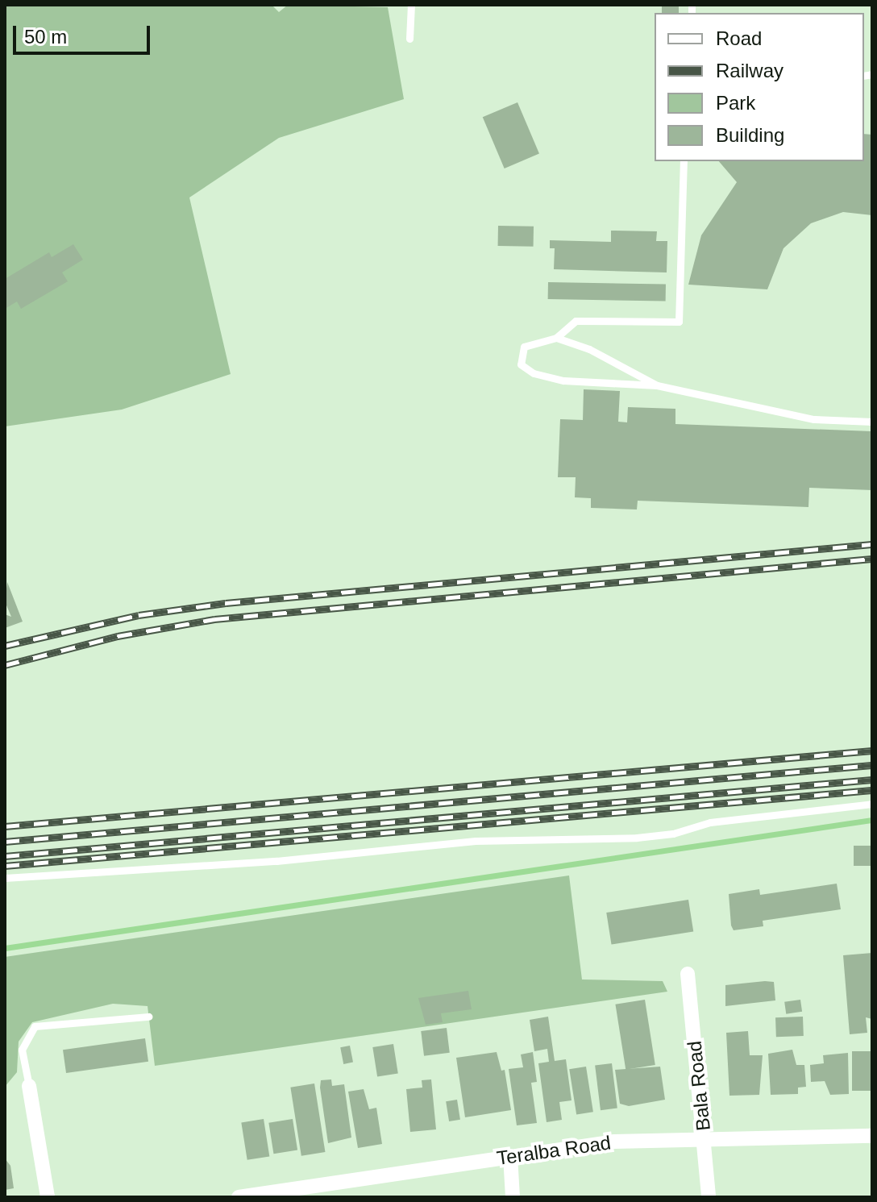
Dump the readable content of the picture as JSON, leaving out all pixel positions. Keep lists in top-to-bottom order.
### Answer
{
  "streets": {
    "street": ["Bala Road", "Teralba Road"]
  },
  "crossings": [
    ["Bala Road", "Teralba Road"]
  ],
  "legend": [
    "Road",
    "Railway",
    "Park",
    "Building"
  ],
  "scale_bar": "50 m"
}
